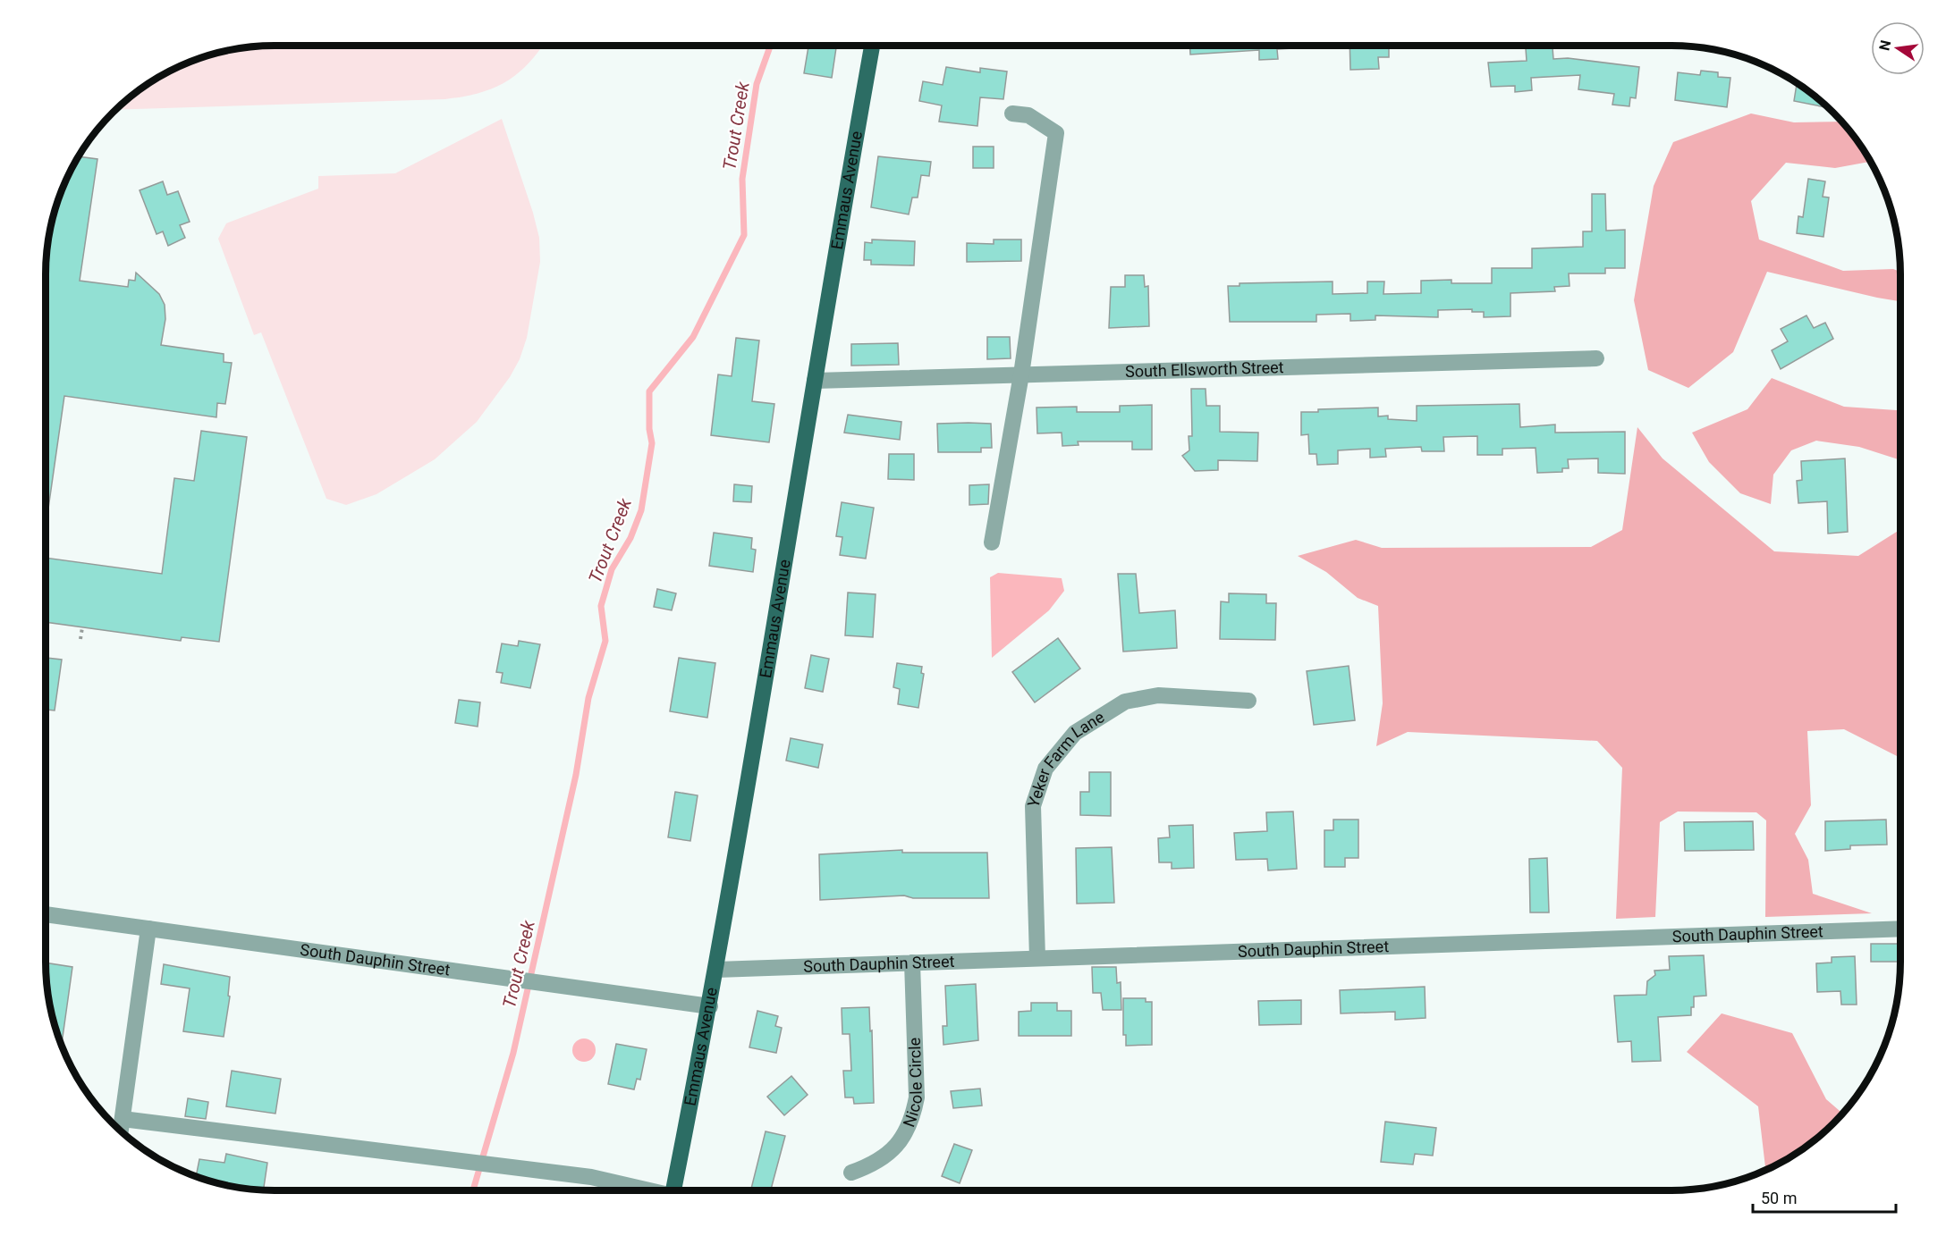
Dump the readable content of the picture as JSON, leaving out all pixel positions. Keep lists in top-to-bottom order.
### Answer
{
  "streets": {
    "main road": ["Emmaus Avenue"],
    "street": [
      "South Ellsworth Street",
      "Yeker Farm Lane",
      "South Dauphin Street",
      "Nicole Circle"
    ]
  },
  "crossings": [
    ["Emmaus Avenue", "South Ellsworth Street"],
    ["Emmaus Avenue", "South Dauphin Street"],
    ["Yeker Farm Lane", "South Dauphin Street"],
    ["South Dauphin Street", "Nicole Circle"]
  ],
  "water": ["Trout Creek"],
  "scale_bar": "50 m",
  "north": "left"
}
